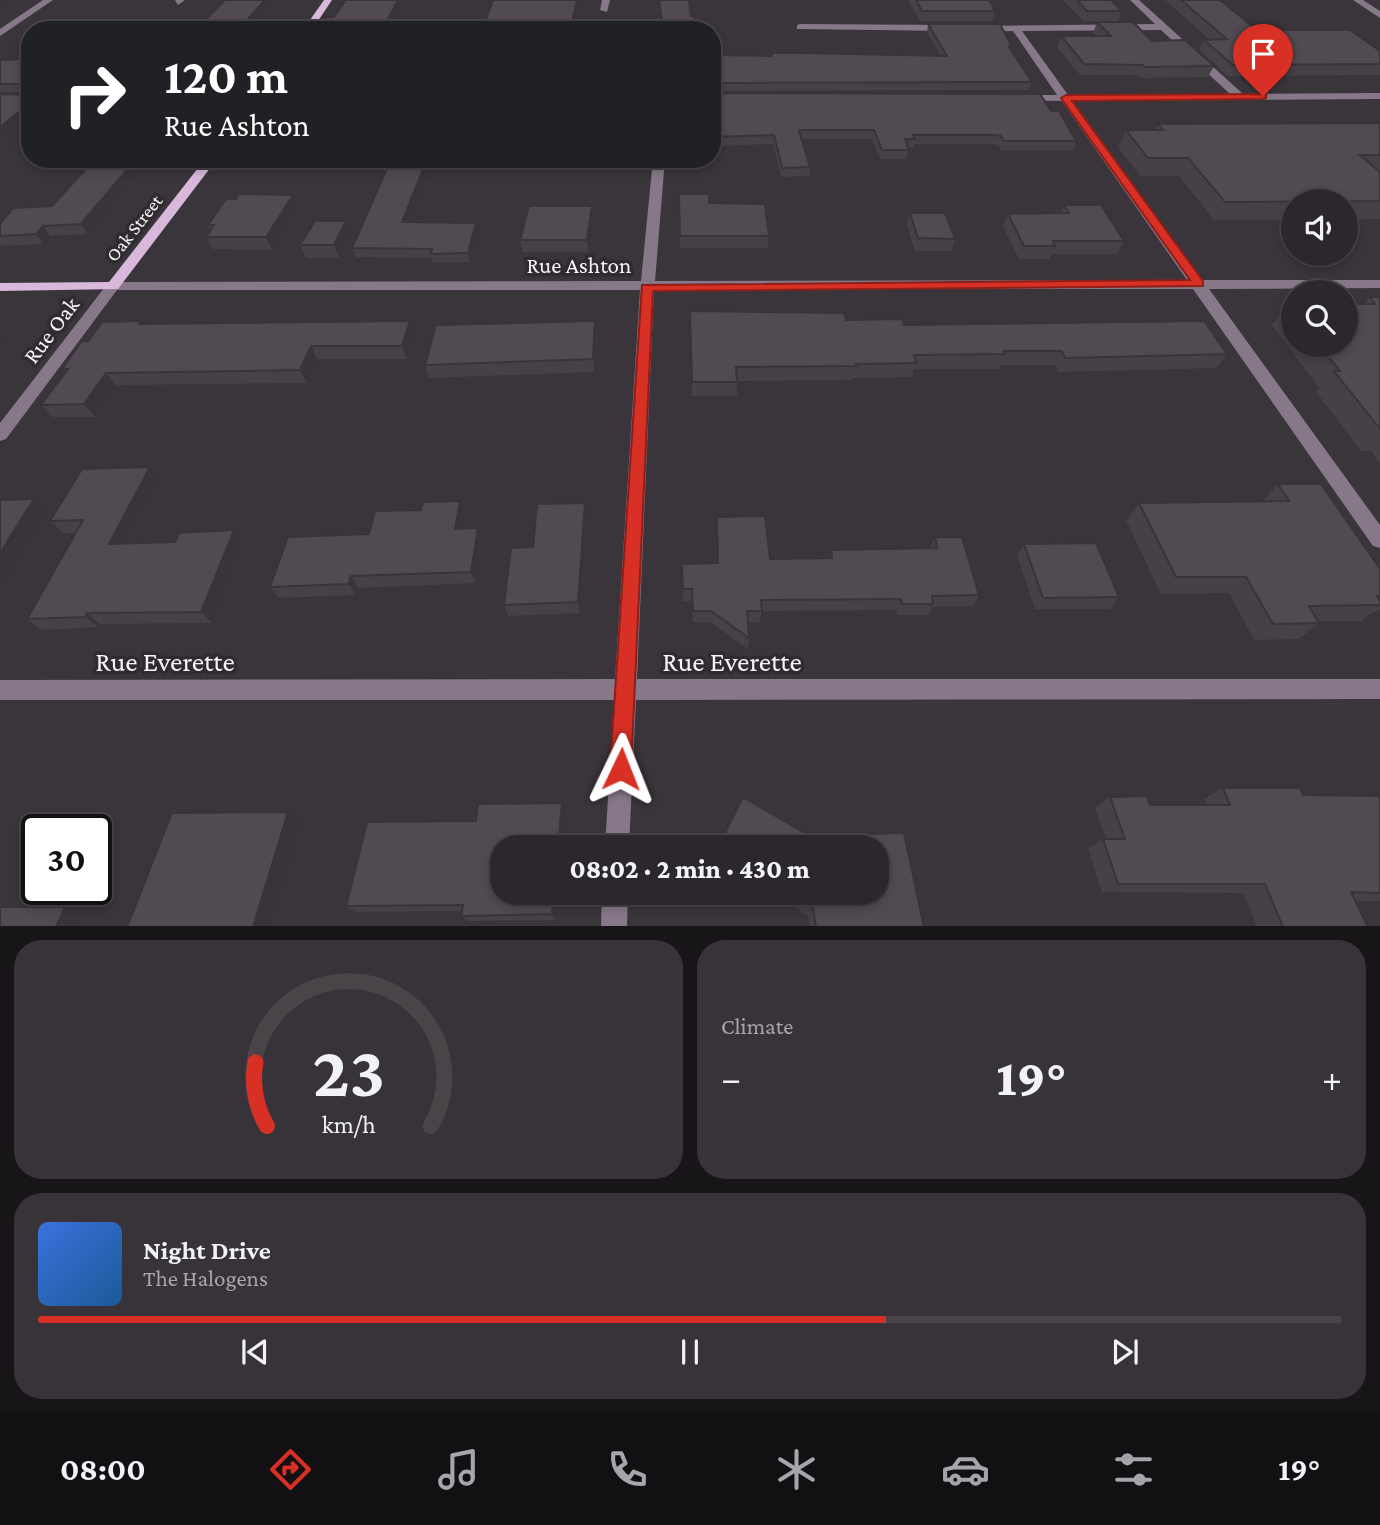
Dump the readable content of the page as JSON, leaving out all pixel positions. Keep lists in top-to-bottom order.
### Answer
{
  "streets": {
    "main road": ["Oak Street"],
    "street": ["Rue Ashton", "Rue Oak", "Rue Everette"]
  },
  "crossings": [
    ["Oak Street", "Rue Ashton"],
    ["Oak Street", "Rue Oak"],
    ["Rue Ashton", "Rue Oak"]
  ],
  "page": {
    "turn": ["120 m", "Rue Ashton"],
    "limit": "30",
    "trip": "08:02 · 2 min · 430 m",
    "tile": "Climate",
    "heat": ["−", "19°", "+"],
    "song": ["Night Drive", "The Halogens"],
    "tabs": ["08:00", "19°"],
    "gauge": ["23", "km/h"]
  }
}
